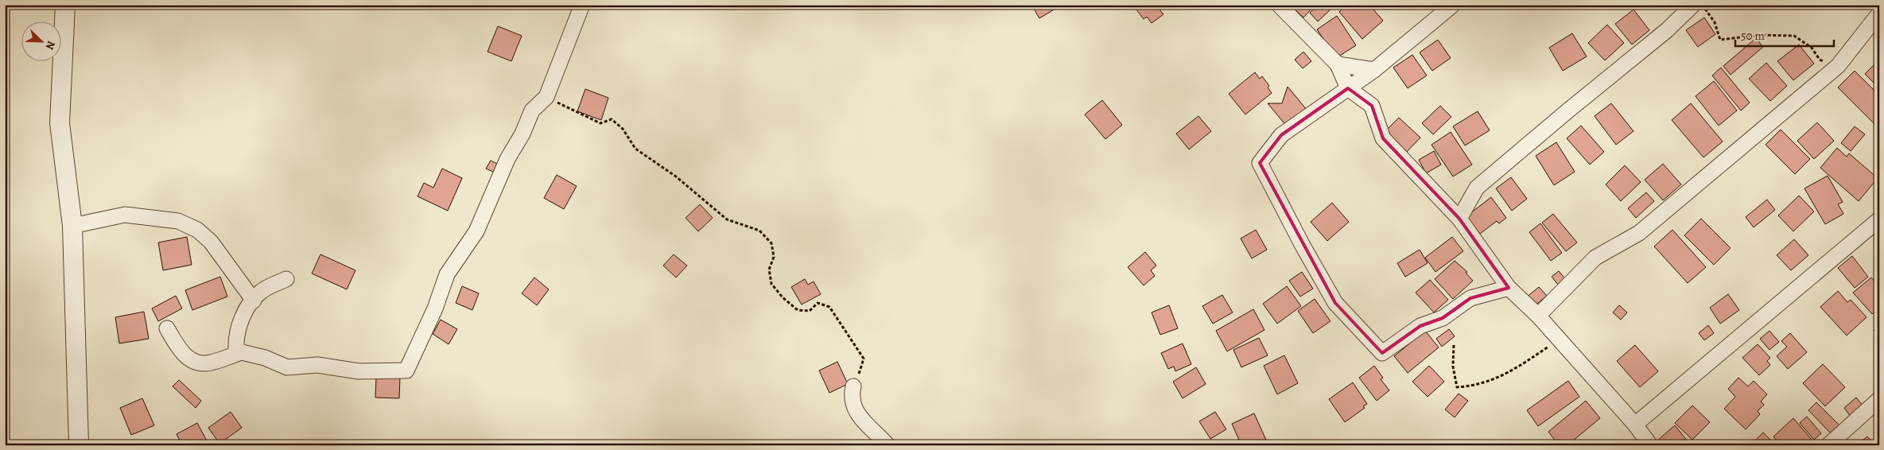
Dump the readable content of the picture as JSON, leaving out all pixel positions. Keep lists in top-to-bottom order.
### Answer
{
  "scale_bar": "50 m",
  "north": "bottom right"
}
